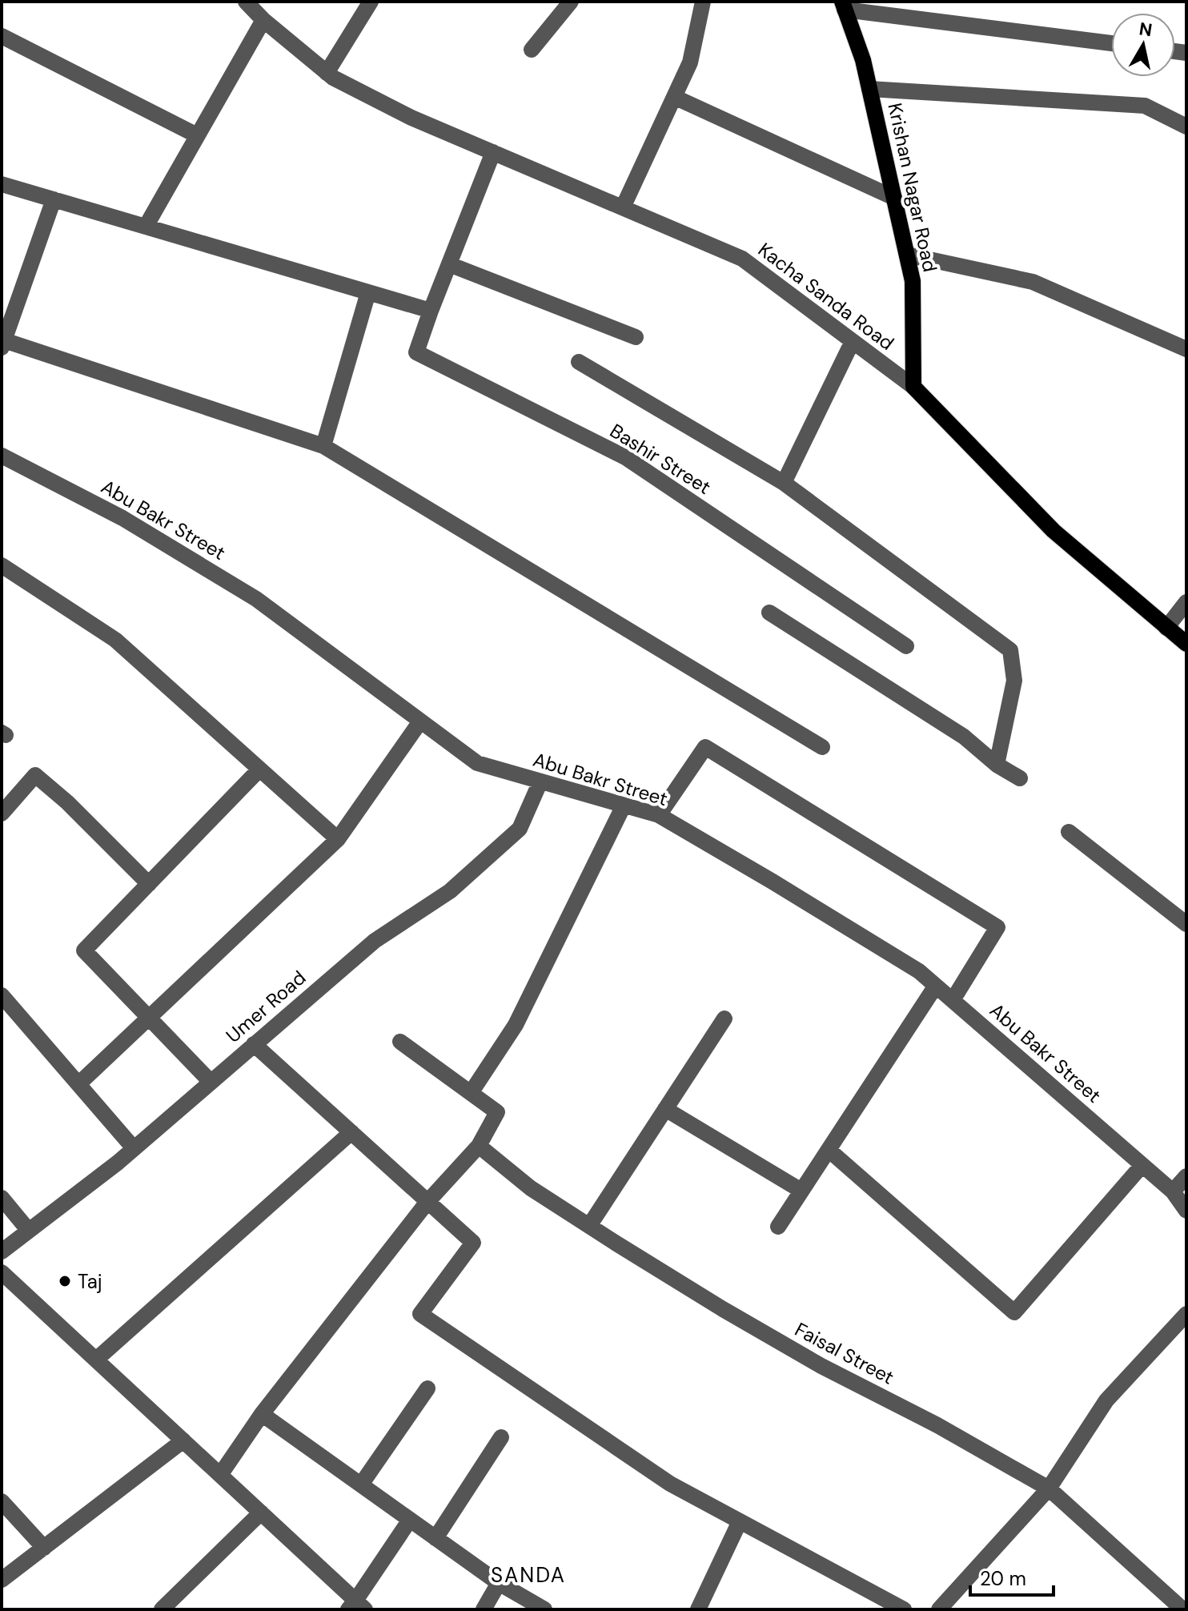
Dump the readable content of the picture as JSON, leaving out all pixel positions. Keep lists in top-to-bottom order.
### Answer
{
  "streets": {
    "main road": ["Krishan Nagar Road", "Kacha Sanda Road"],
    "street": [
      "Bashir Street",
      "Abu Bakr Street",
      "Umer Road",
      "Faisal Street"
    ]
  },
  "crossings": [
    ["Krishan Nagar Road", "Kacha Sanda Road"],
    ["Abu Bakr Street", "Umer Road"]
  ],
  "districts": ["SANDA"],
  "places": ["Taj"],
  "scale_bar": "20 m",
  "north": "top"
}
